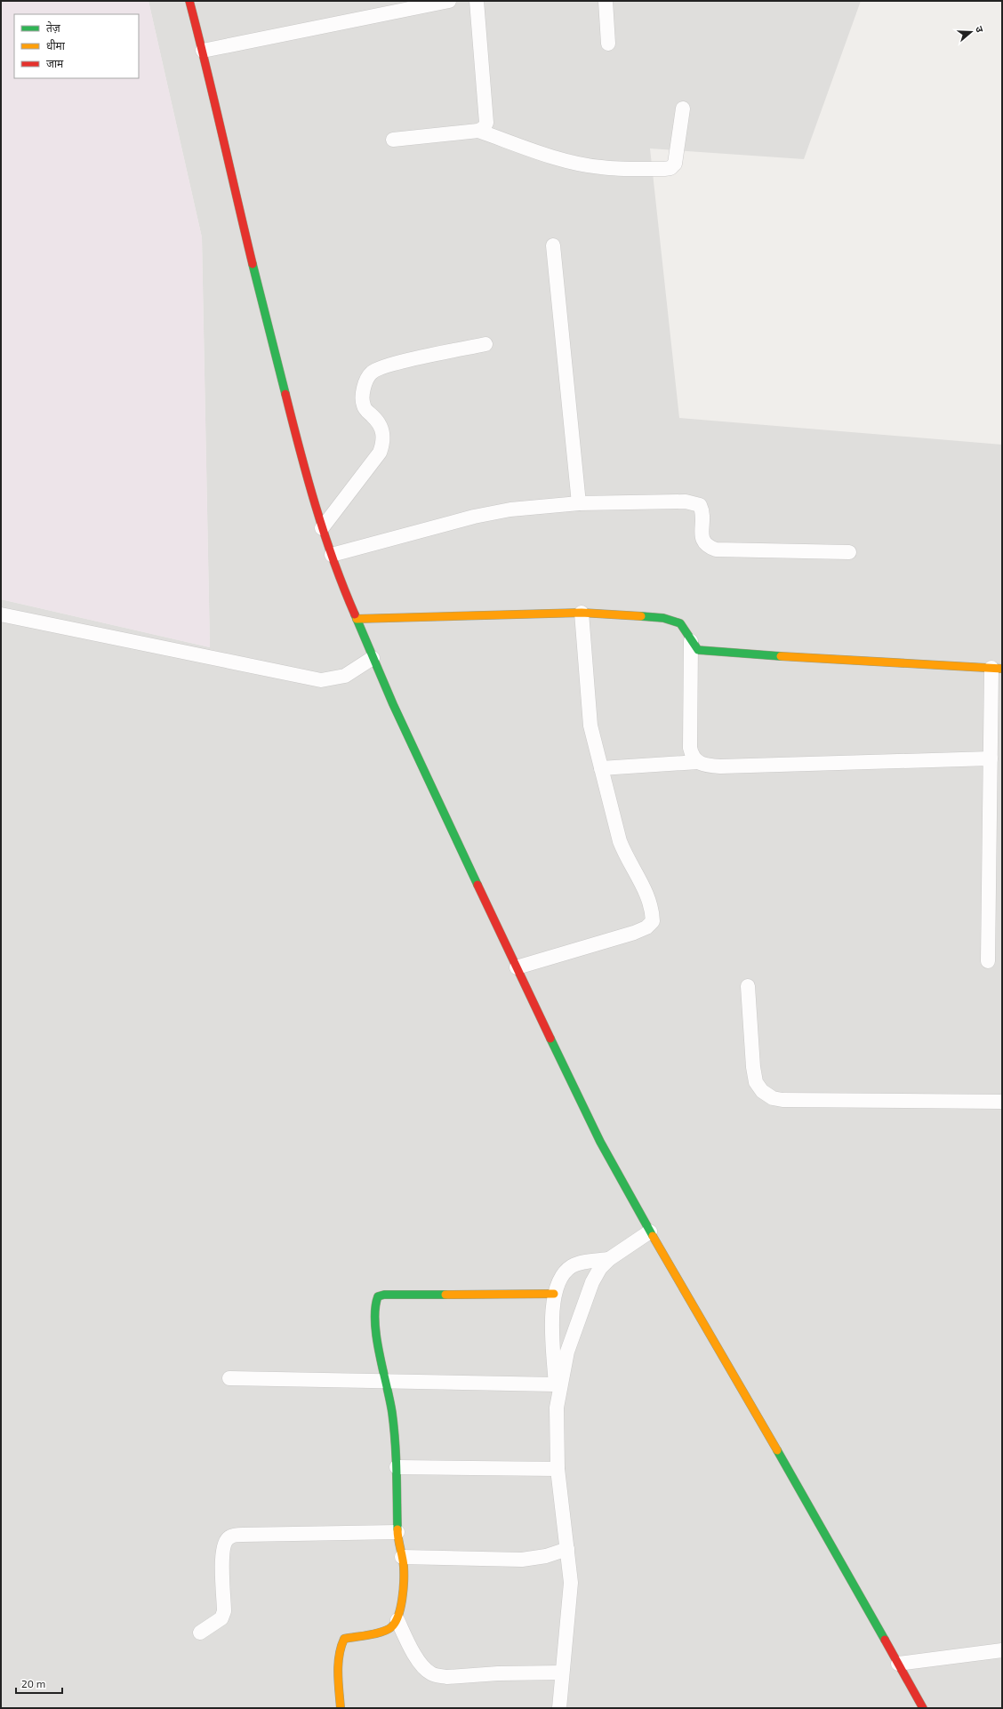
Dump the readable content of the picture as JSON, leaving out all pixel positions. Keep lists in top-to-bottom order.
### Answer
{
  "legend": ["तेज़", "धीमा", "जाम"],
  "scale_bar": "20 m",
  "north": "right"
}
